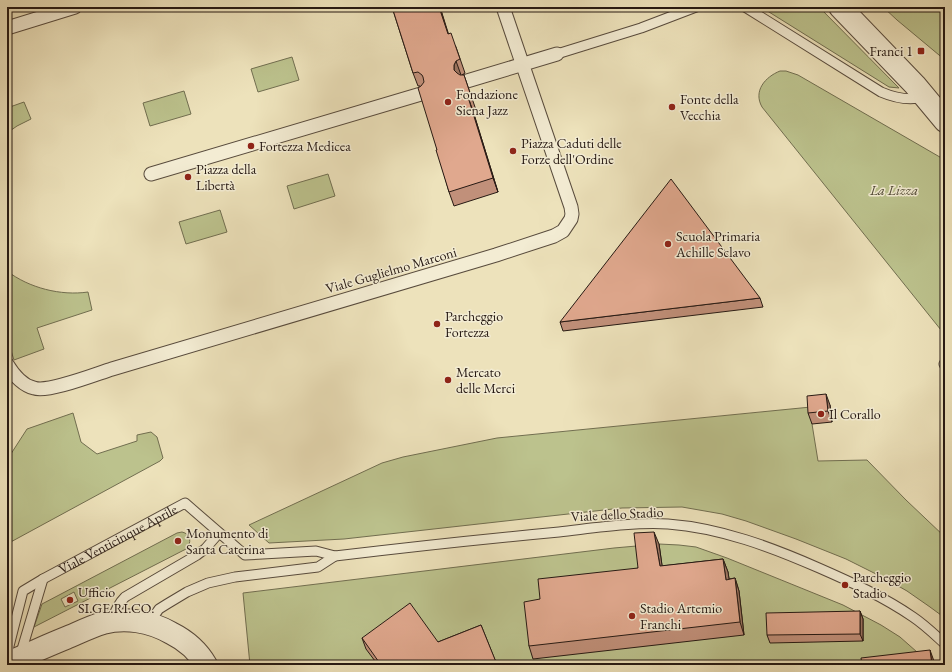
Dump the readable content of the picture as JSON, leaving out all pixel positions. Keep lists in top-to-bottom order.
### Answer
{
  "streets": {
    "street": ["Viale Guglielmo Marconi"],
    "lane": ["Viale dello Stadio", "Viale Venticinque Aprile"]
  },
  "crossings": [
    ["Viale dello Stadio", "Viale Venticinque Aprile"]
  ],
  "parks": ["La Lizza"],
  "places": {
    "transit": ["Franci 1"],
    "other": [
      "Fondazione Siena Jazz",
      "Fonte della Vecchia",
      "Fortezza Medicea",
      "Piazza Caduti delle Forze dell'Ordine",
      "Piazza della Libertà",
      "Scuola Primaria Achille Sclavo",
      "Parcheggio Fortezza",
      "Mercato delle Merci",
      "Il Corallo",
      "Monumento di Santa Caterina",
      "Parcheggio Stadio",
      "Ufficio SI.GE.RI.CO.",
      "Stadio Artemio Franchi"
    ]
  }
}
